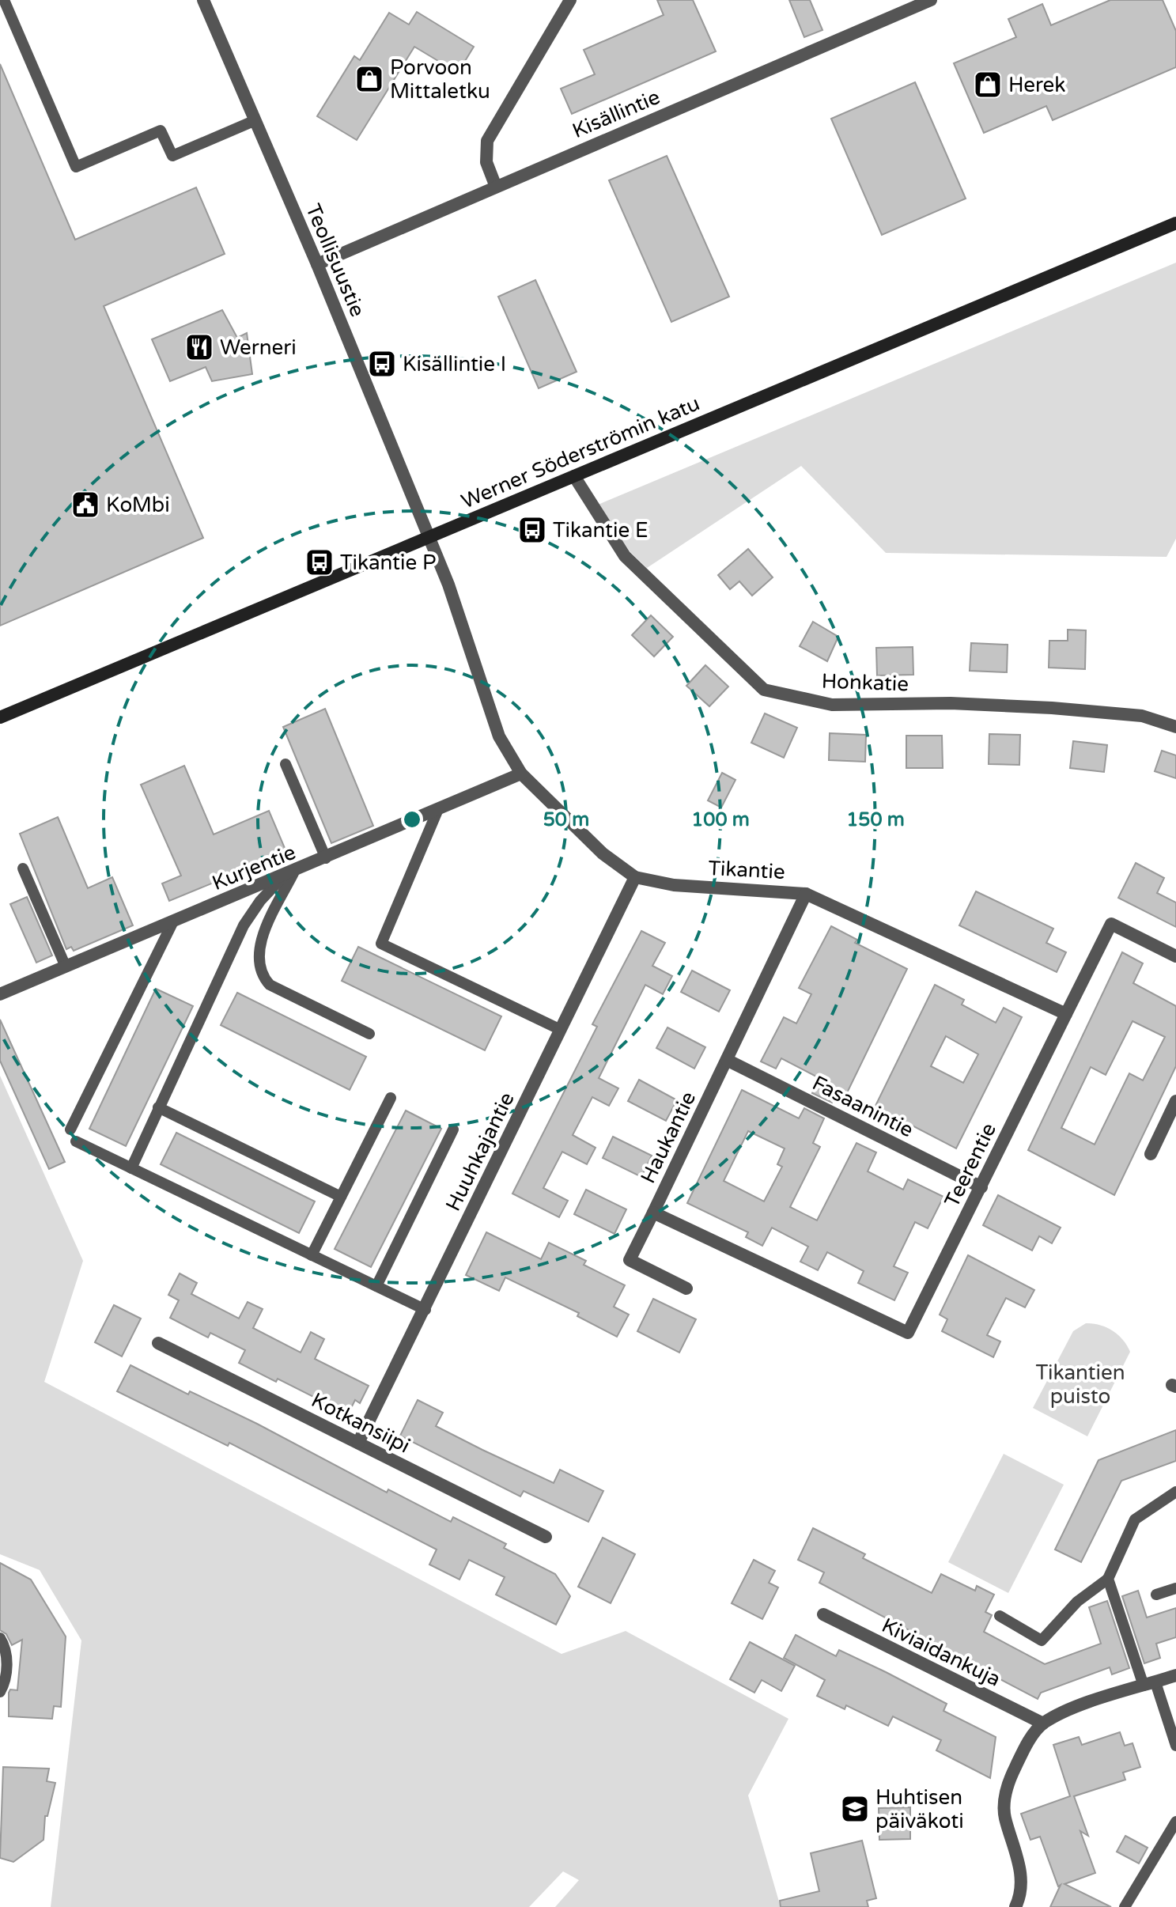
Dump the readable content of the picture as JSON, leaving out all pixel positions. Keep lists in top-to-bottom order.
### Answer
{
  "streets": {
    "street": [
      "Kisällintie",
      "Teollisuustie",
      "Werner Söderströmin katu",
      "Honkatie",
      "Kurjentie",
      "Tikantie",
      "Fasaanintie",
      "Haukantie",
      "Huuhkajantie",
      "Teerentie",
      "Kotkansiipi",
      "Kiviaidankuja"
    ]
  },
  "crossings": [
    ["Kisällintie", "Teollisuustie"],
    ["Teollisuustie", "Werner Söderströmin katu"],
    ["Teollisuustie", "Tikantie"],
    ["Werner Söderströmin katu", "Honkatie"],
    ["Werner Söderströmin katu", "Tikantie"],
    ["Kurjentie", "Tikantie"],
    ["Tikantie", "Haukantie"],
    ["Tikantie", "Huuhkajantie"],
    ["Tikantie", "Teerentie"],
    ["Fasaanintie", "Haukantie"],
    ["Fasaanintie", "Teerentie"],
    ["Haukantie", "Teerentie"],
    ["Huuhkajantie", "Kotkansiipi"]
  ],
  "parks": ["Tikantien puisto"],
  "places": {
    "shop": ["Porvoon Mittaletku", "Herek"],
    "restaurant": ["Werneri"],
    "bus stop": ["Kisällintie I", "Tikantie E", "Tikantie P"],
    "public building": ["KoMbi"],
    "school or university": ["Huhtisen päiväkoti"]
  },
  "rings": ["50 m", "100 m", "150 m"]
}
